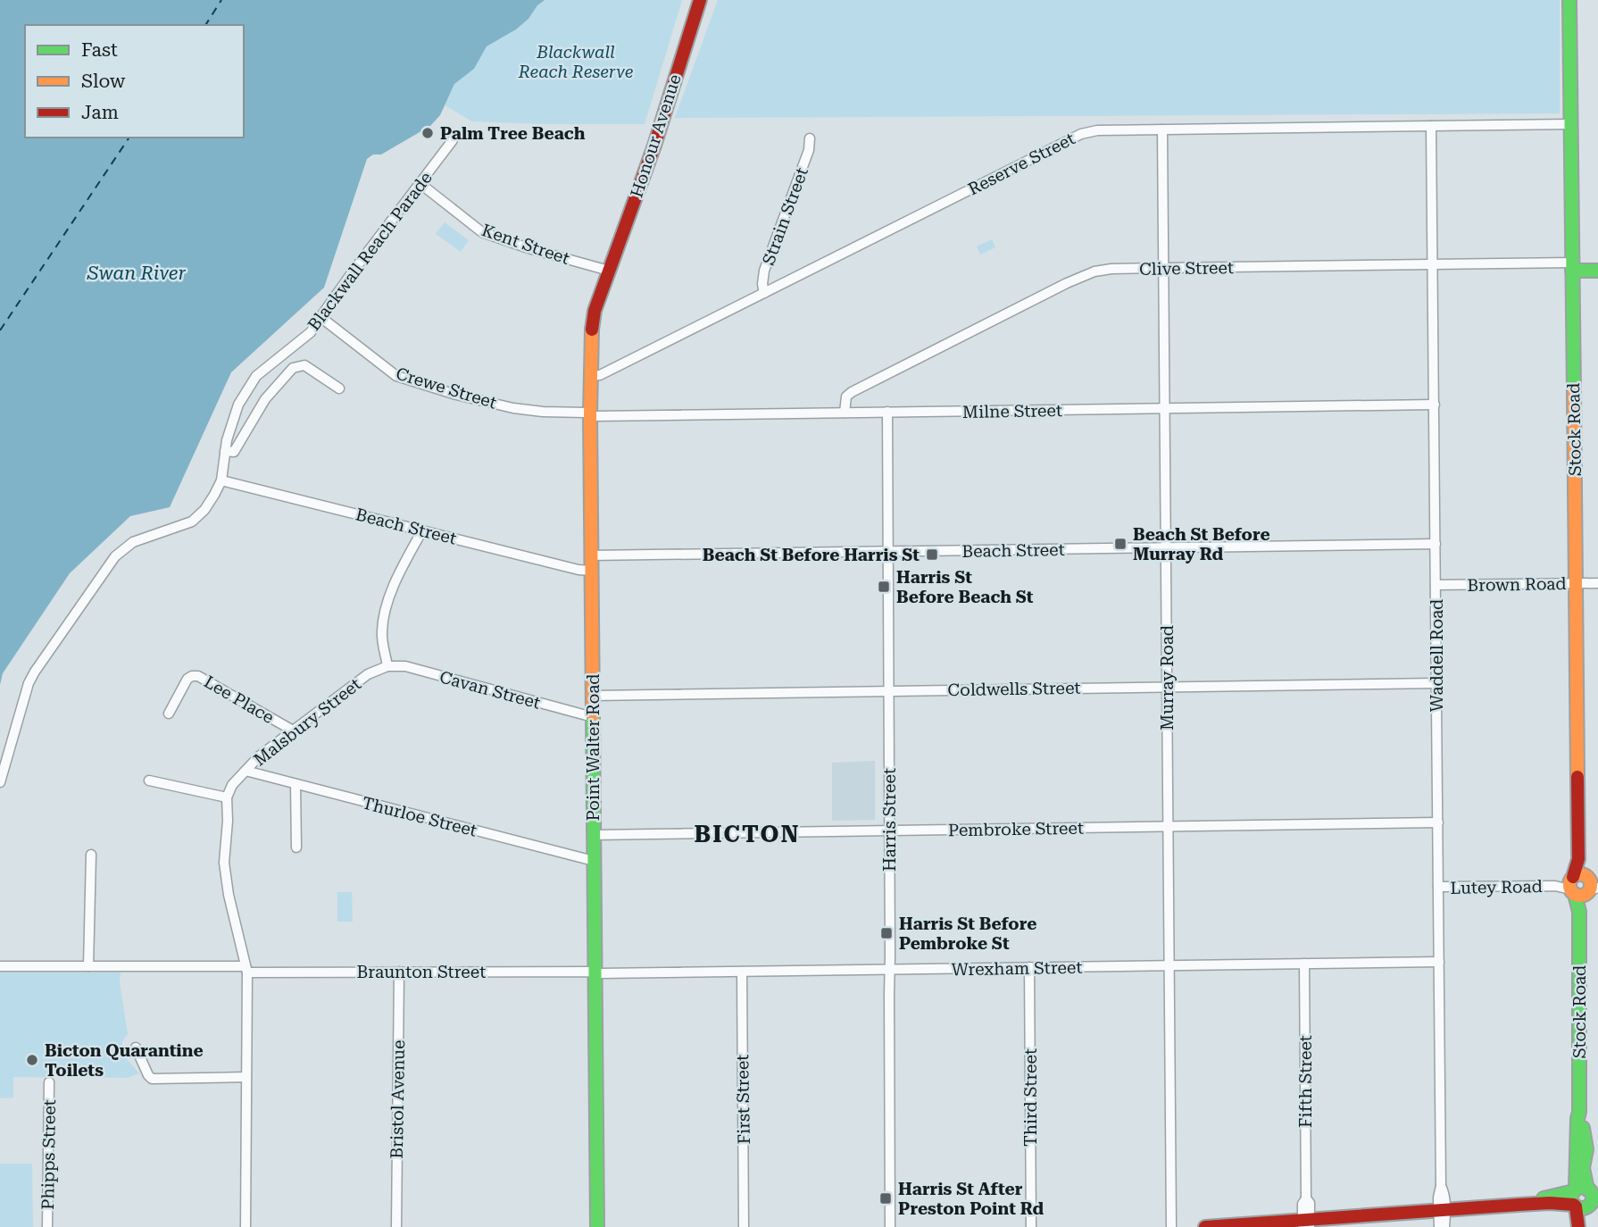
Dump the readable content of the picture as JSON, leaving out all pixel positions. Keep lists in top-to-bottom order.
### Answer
{
  "streets": {
    "street": [
      "Honour Avenue",
      "Reserve Street",
      "Strain Street",
      "Kent Street",
      "Blackwall Reach Parade",
      "Clive Street",
      "Crewe Street",
      "Milne Street",
      "Stock Road",
      "Beach Street",
      "Brown Road",
      "Waddell Road",
      "Murray Road",
      "Coldwells Street",
      "Cavan Street",
      "Lee Place",
      "Malsbury Street",
      "Point Walter Road",
      "Thurloe Street",
      "Harris Street",
      "Pembroke Street",
      "Lutey Road",
      "Wrexham Street",
      "Braunton Street",
      "Fifth Street",
      "Third Street",
      "Bristol Avenue",
      "First Street",
      "Phipps Street"
    ]
  },
  "crossings": [
    ["Honour Avenue", "Kent Street"],
    ["Honour Avenue", "Point Walter Road"],
    ["Reserve Street", "Strain Street"],
    ["Reserve Street", "Stock Road"],
    ["Reserve Street", "Waddell Road"],
    ["Reserve Street", "Murray Road"],
    ["Reserve Street", "Point Walter Road"],
    ["Kent Street", "Blackwall Reach Parade"],
    ["Kent Street", "Point Walter Road"],
    ["Blackwall Reach Parade", "Crewe Street"],
    ["Blackwall Reach Parade", "Beach Street"],
    ["Clive Street", "Milne Street"],
    ["Clive Street", "Stock Road"],
    ["Clive Street", "Waddell Road"],
    ["Clive Street", "Murray Road"],
    ["Crewe Street", "Milne Street"],
    ["Crewe Street", "Point Walter Road"],
    ["Milne Street", "Waddell Road"],
    ["Milne Street", "Murray Road"],
    ["Milne Street", "Point Walter Road"],
    ["Milne Street", "Harris Street"],
    ["Stock Road", "Brown Road"],
    ["Stock Road", "Lutey Road"],
    ["Beach Street", "Waddell Road"],
    ["Beach Street", "Murray Road"],
    ["Beach Street", "Point Walter Road"],
    ["Beach Street", "Harris Street"],
    ["Brown Road", "Waddell Road"],
    ["Waddell Road", "Coldwells Street"],
    ["Waddell Road", "Pembroke Street"],
    ["Waddell Road", "Lutey Road"],
    ["Waddell Road", "Wrexham Street"],
    ["Murray Road", "Coldwells Street"],
    ["Murray Road", "Pembroke Street"],
    ["Murray Road", "Wrexham Street"],
    ["Coldwells Street", "Point Walter Road"],
    ["Coldwells Street", "Harris Street"],
    ["Cavan Street", "Malsbury Street"],
    ["Cavan Street", "Point Walter Road"],
    ["Lee Place", "Malsbury Street"],
    ["Malsbury Street", "Thurloe Street"],
    ["Point Walter Road", "Thurloe Street"],
    ["Point Walter Road", "Pembroke Street"],
    ["Point Walter Road", "Wrexham Street"],
    ["Point Walter Road", "Braunton Street"],
    ["Harris Street", "Pembroke Street"],
    ["Harris Street", "Wrexham Street"],
    ["Wrexham Street", "Braunton Street"],
    ["Wrexham Street", "Fifth Street"],
    ["Wrexham Street", "Third Street"],
    ["Wrexham Street", "First Street"],
    ["Braunton Street", "Bristol Avenue"]
  ],
  "districts": ["BICTON"],
  "water": ["Swan River"],
  "parks": ["Blackwall Reach Reserve"],
  "places": {
    "other": ["Palm Tree Beach", "Bicton Quarantine Toilets"],
    "transit": [
      "Beach St Before Murray Rd",
      "Beach St Before Harris St",
      "Harris St Before Beach St",
      "Harris St Before Pembroke St",
      "Harris St After Preston Point Rd"
    ]
  },
  "legend": ["Fast", "Slow", "Jam"]
}
